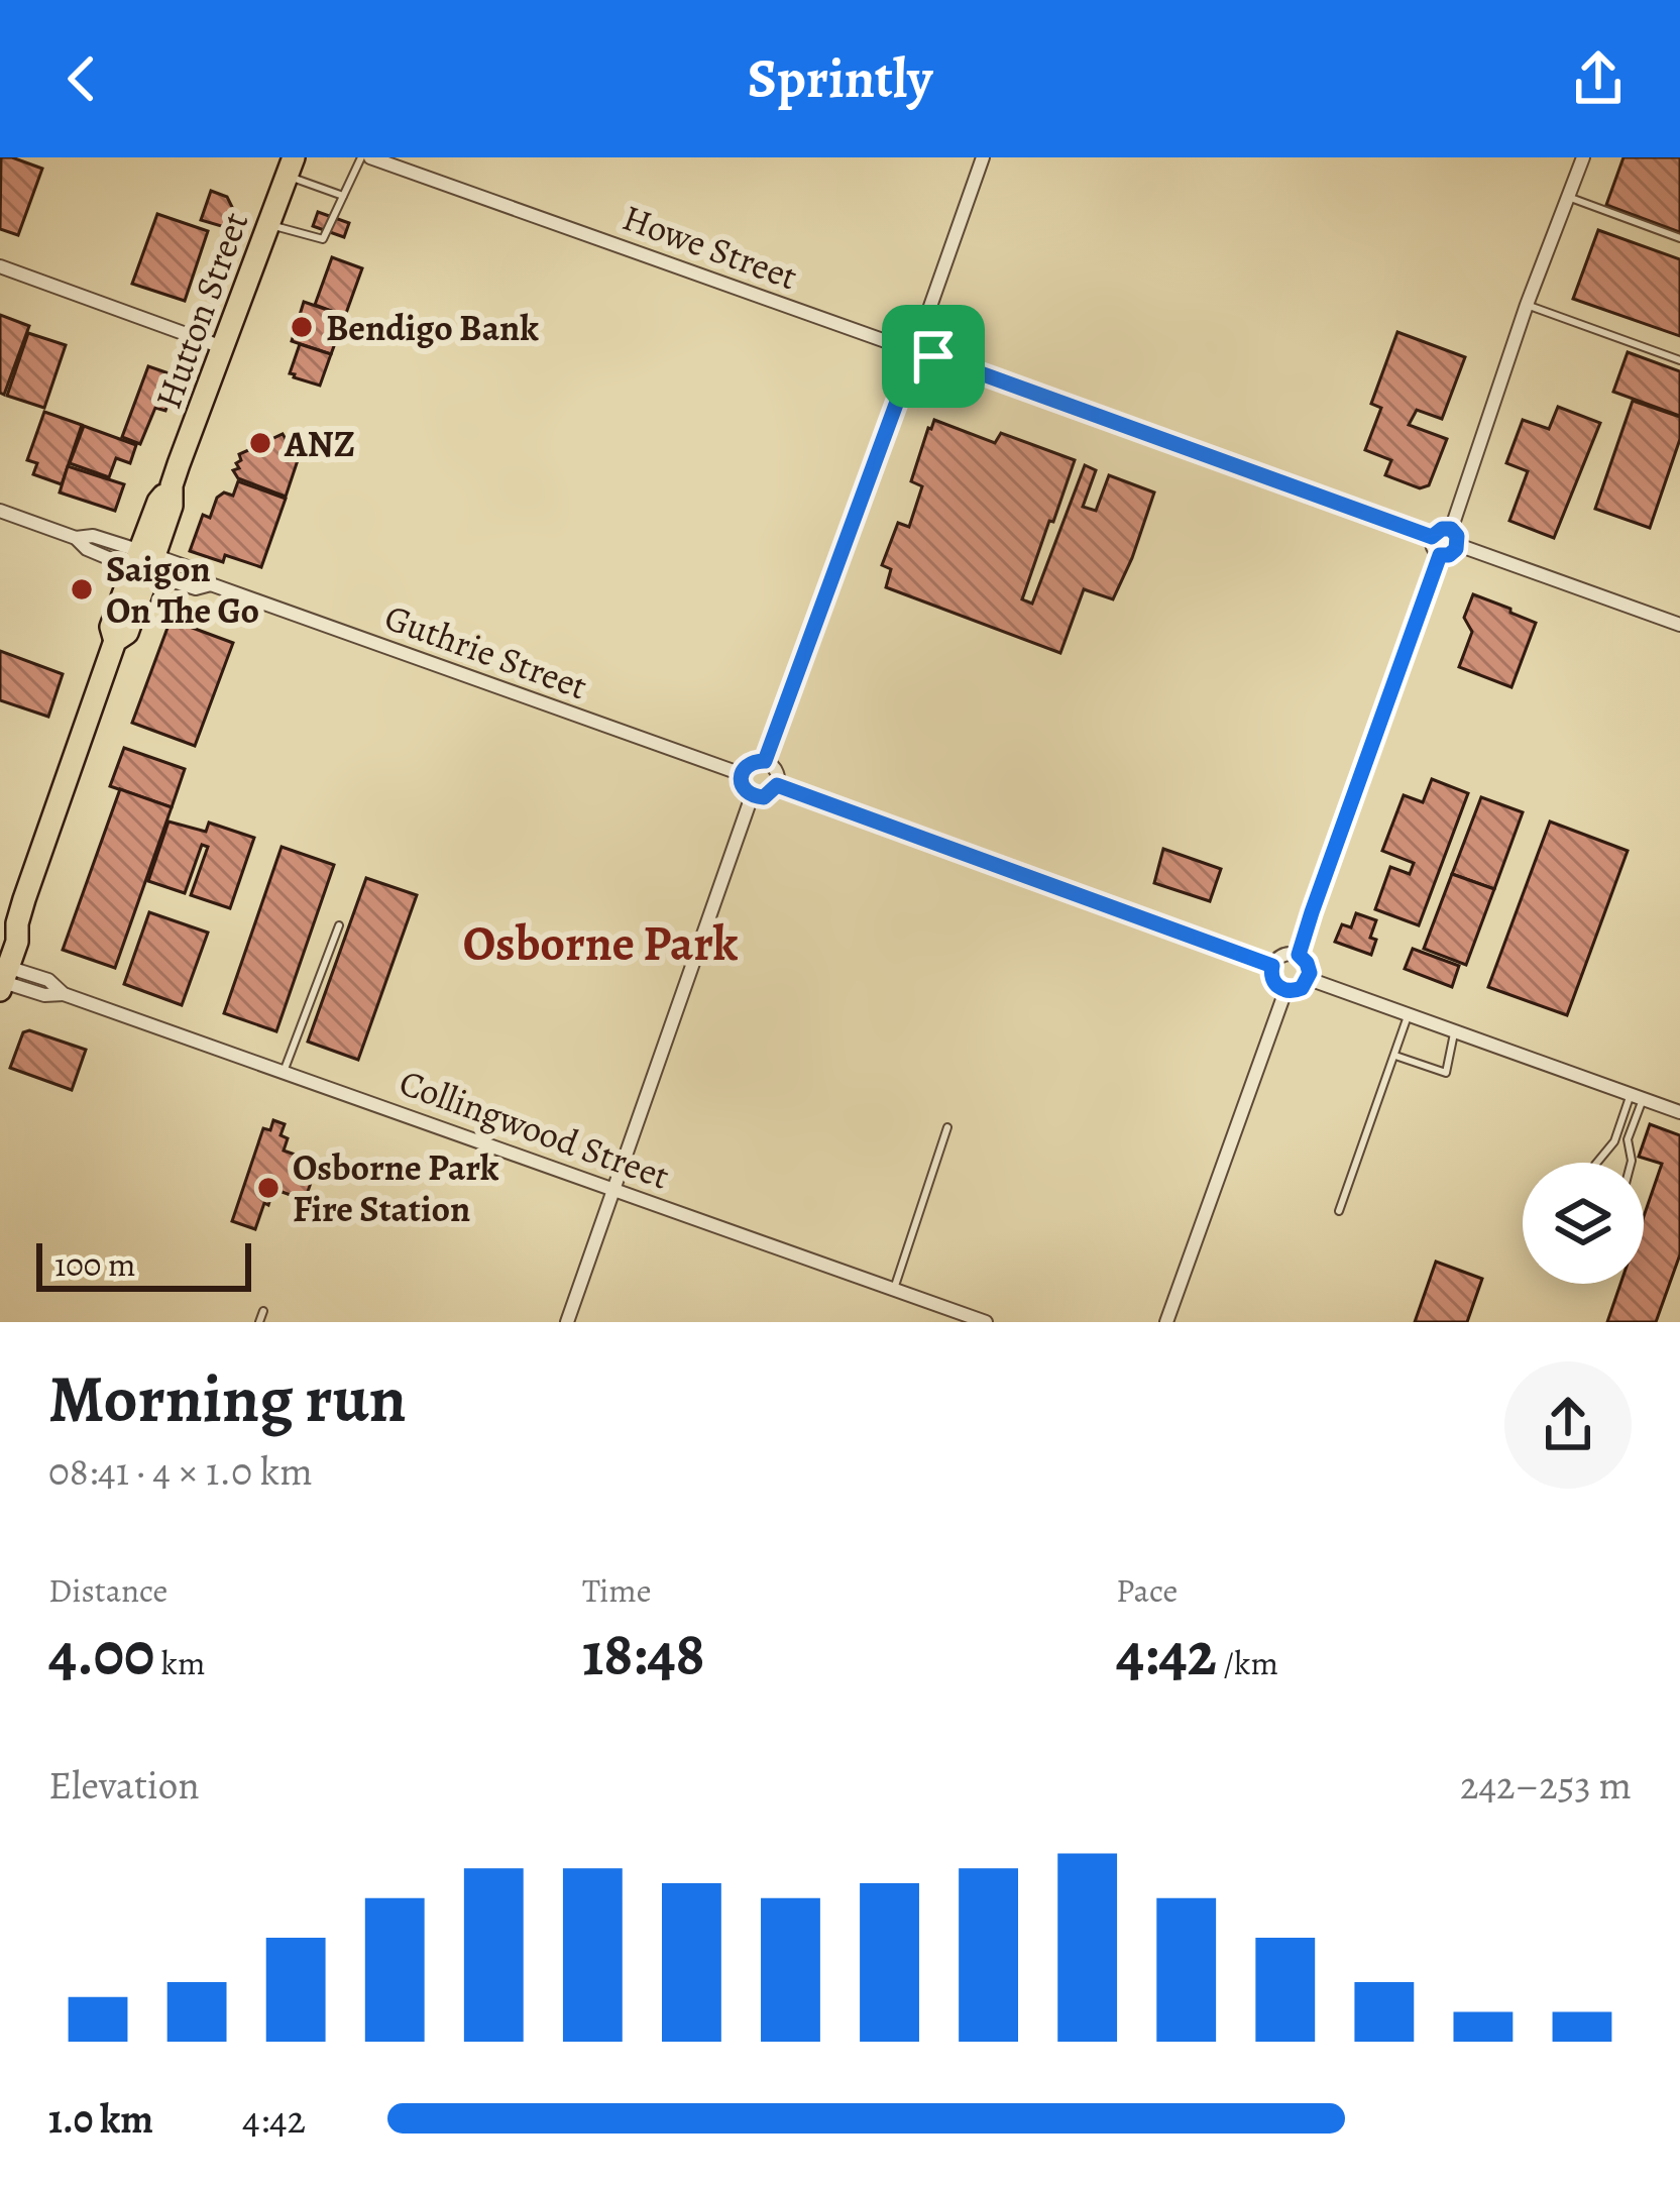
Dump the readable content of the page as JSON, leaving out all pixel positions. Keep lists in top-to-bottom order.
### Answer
{
  "streets": {
    "main road": ["Hutton Street"],
    "street": ["Howe Street", "Guthrie Street", "Collingwood Street"]
  },
  "crossings": [
    ["Hutton Street", "Guthrie Street"],
    ["Hutton Street", "Collingwood Street"]
  ],
  "districts": ["Osborne Park"],
  "places": [
    "Bendigo Bank",
    "ANZ",
    "Saigon On The Go",
    "Osborne Park Fire Station"
  ],
  "scale_bar": "100 m",
  "page": {
    "header": "Sprintly",
    "scale": "100 m",
    "heading": ["Morning run", "08:41 · 4 × 1.0 km"],
    "stats": [
      ["Distance", "4.00 km"],
      ["Time", "18:48"],
      ["Pace", "4:42 /km"]
    ],
    "chart": ["Elevation", "242–253 m"],
    "list": [
      {
        "name": "1.0 km",
        "note": "4:42"
      }
    ]
  }
}
